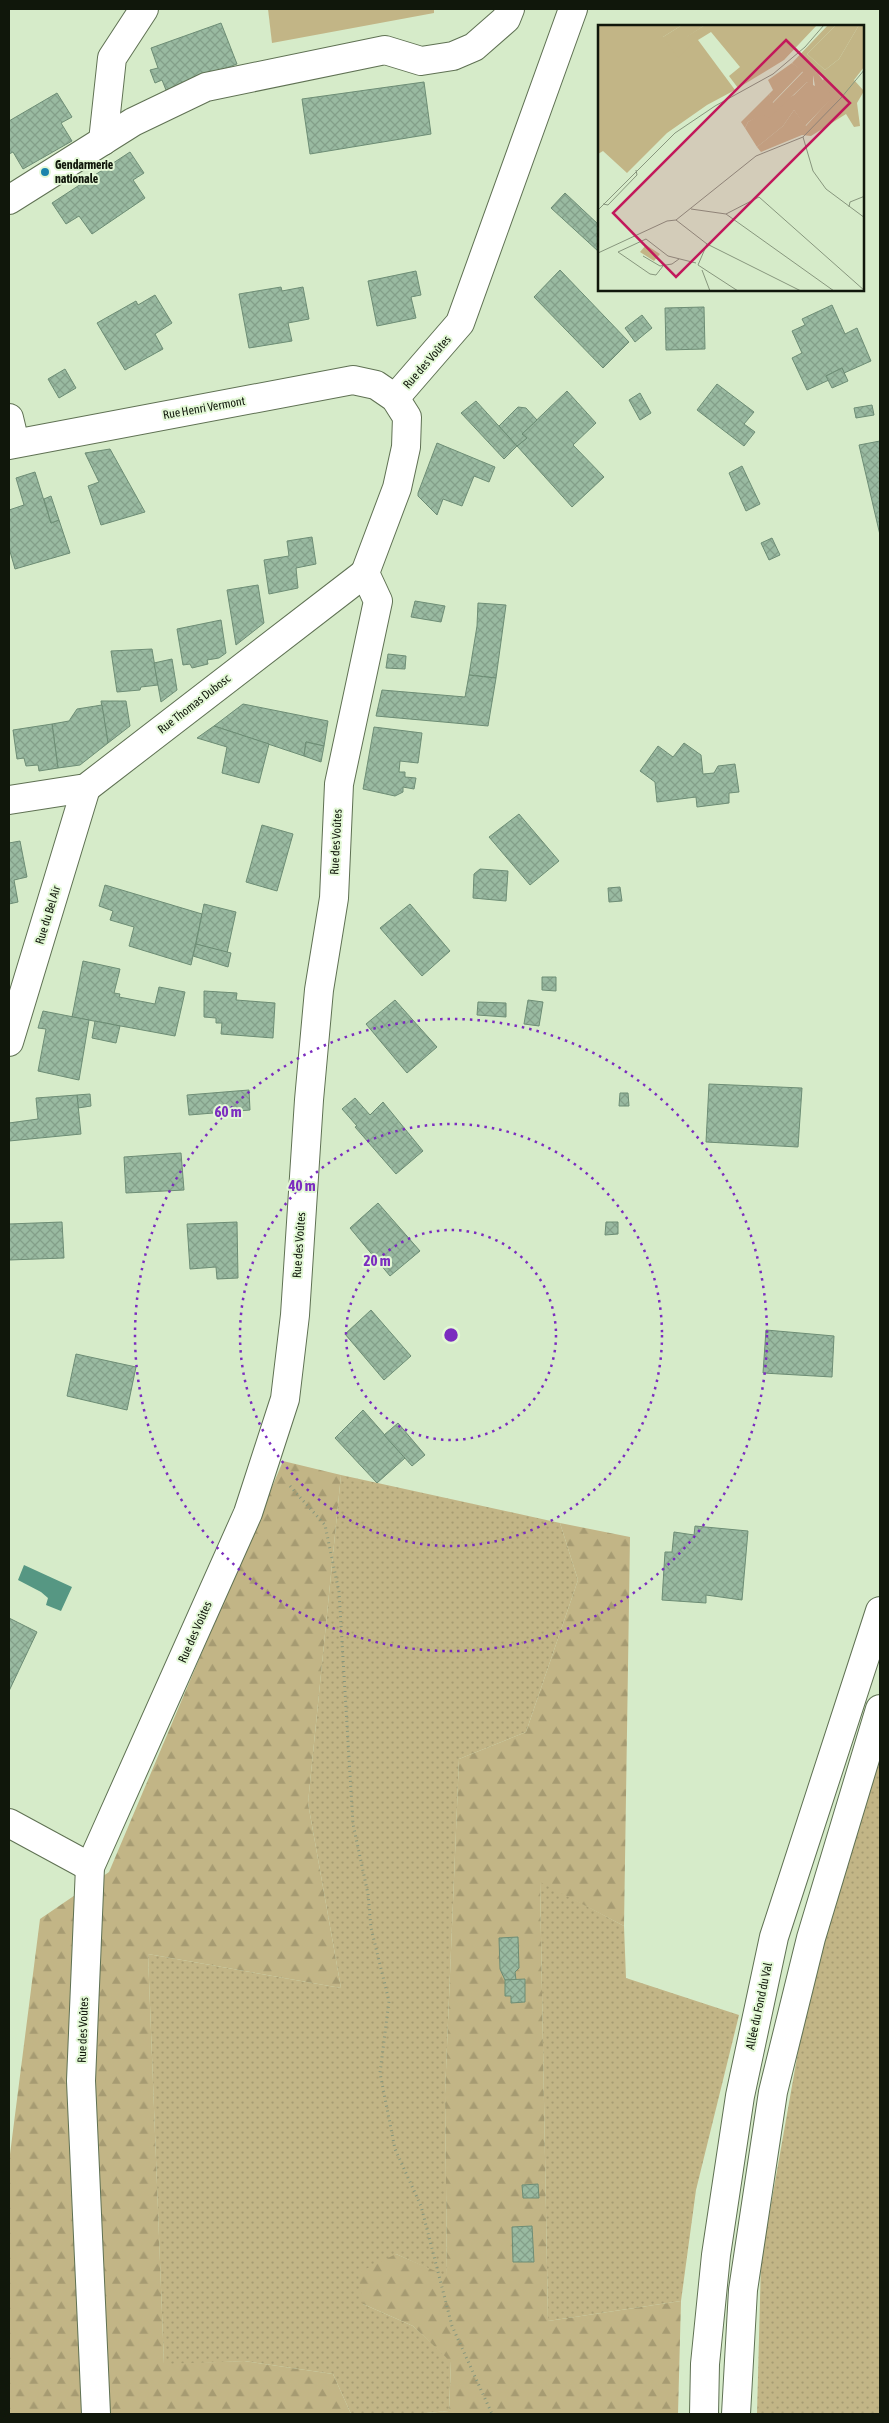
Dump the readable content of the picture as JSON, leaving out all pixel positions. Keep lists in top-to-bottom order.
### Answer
{
  "streets": {
    "street": [
      "Rue des Voûtes",
      "Rue Henri Vermont",
      "Rue Thomas Dubosc",
      "Rue du Bel Air",
      "Allée du Fond du Val"
    ]
  },
  "crossings": [
    ["Rue des Voûtes", "Rue Henri Vermont"],
    ["Rue des Voûtes", "Rue Thomas Dubosc"],
    ["Rue Thomas Dubosc", "Rue du Bel Air"]
  ],
  "places": ["Gendarmerie nationale"],
  "rings": ["60 m", "40 m", "20 m"]
}
